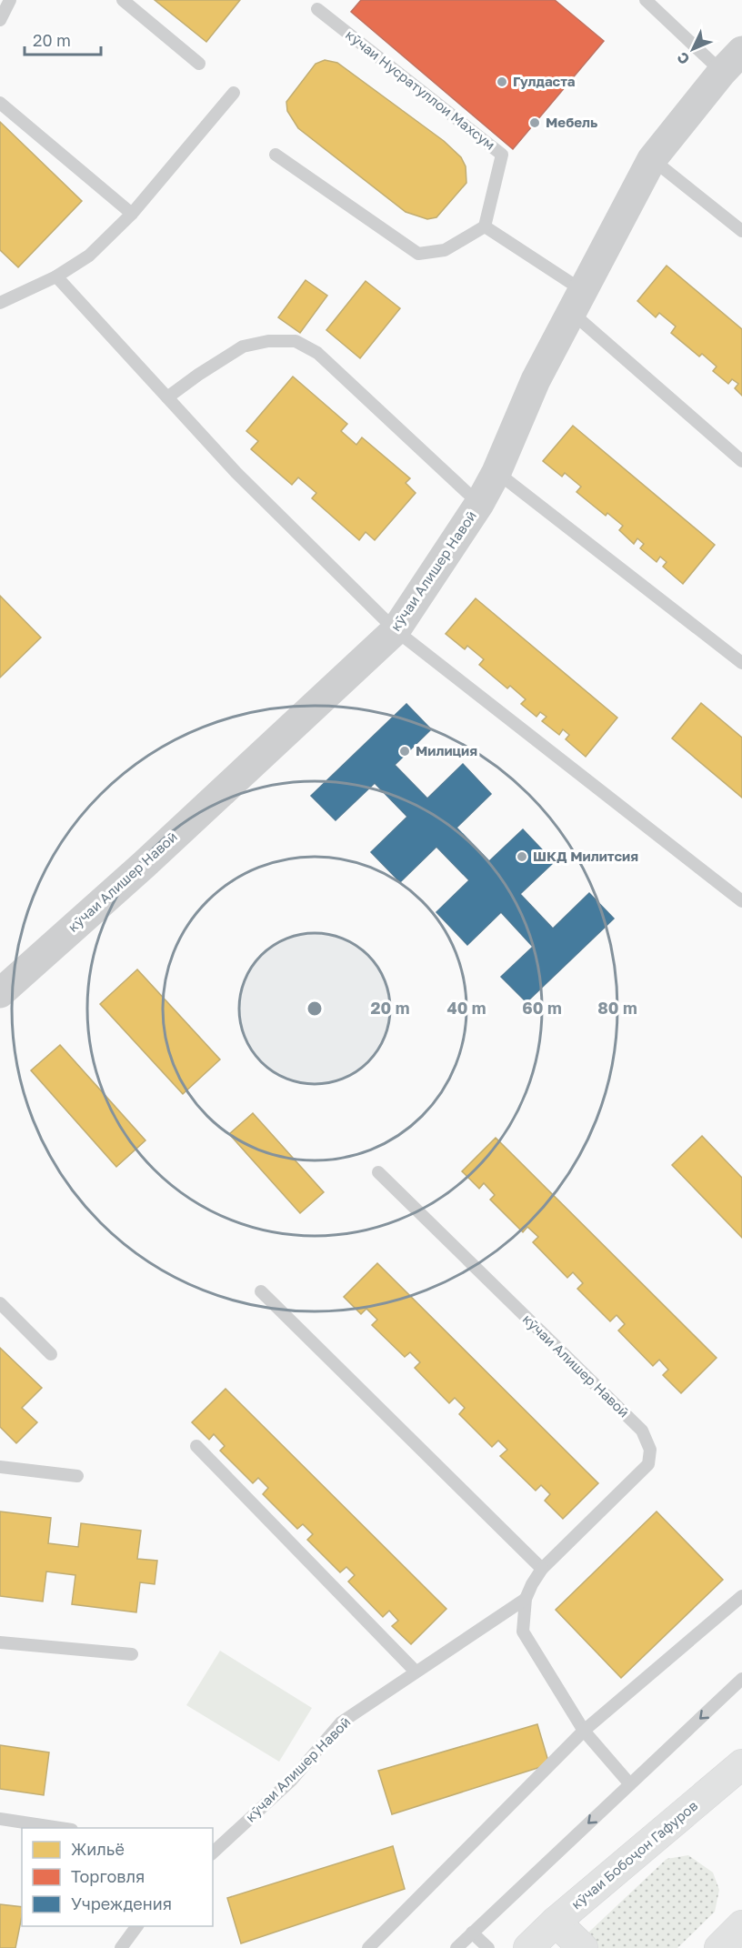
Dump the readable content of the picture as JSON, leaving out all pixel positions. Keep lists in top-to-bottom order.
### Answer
{
  "streets": {
    "main road": ["кӯчаи Бобоҷон Гафуров"],
    "street": ["кӯчаи Алишер Навоӣ"],
    "lane": ["кӯчаи Нусратуллои Махсум"]
  },
  "places": [
    "Гулдаста",
    "Мебель",
    "Милиция",
    "ШКД Милитсия"
  ],
  "legend": ["Жильё", "Торговля", "Учреждения"],
  "scale_bar": "20 m",
  "north": "bottom left",
  "rings": [
    "20 m",
    "40 m",
    "60 m",
    "80 m"
  ]
}
